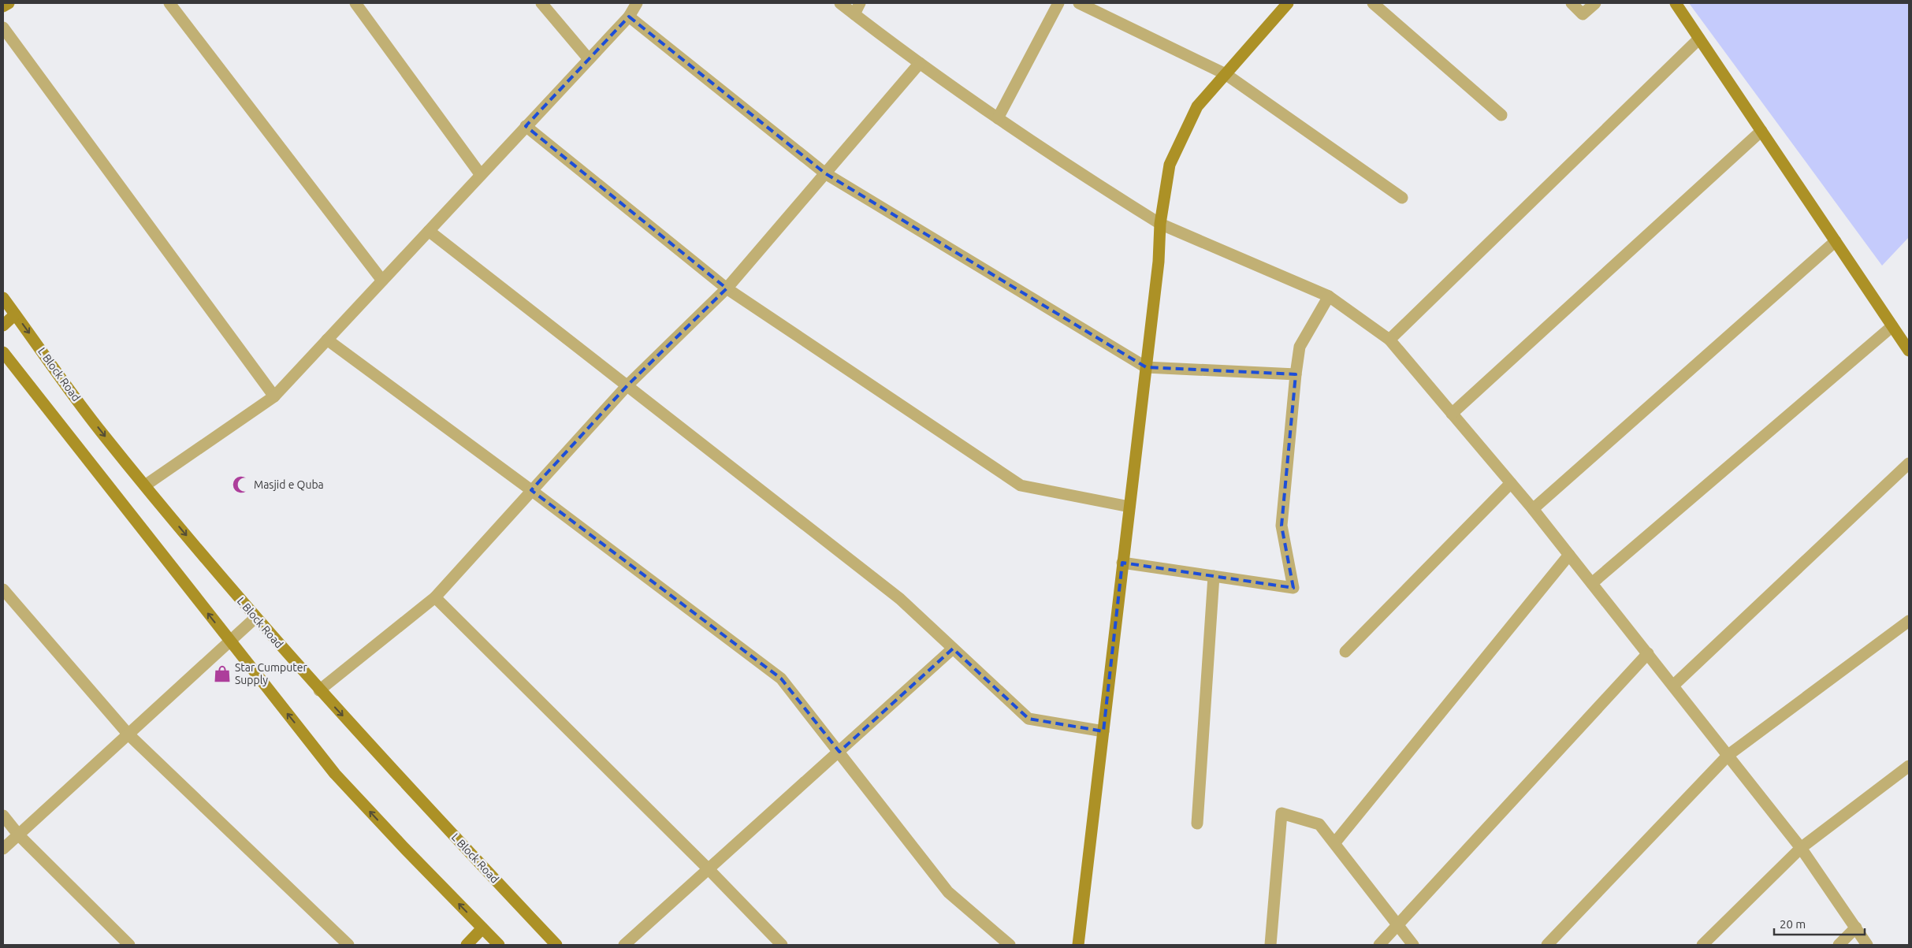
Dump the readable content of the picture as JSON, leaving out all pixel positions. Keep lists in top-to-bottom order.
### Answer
{
  "streets": {
    "main road": ["L Block Road"]
  },
  "places": {
    "mosque": ["Masjid e Quba"],
    "shop": ["Star Cumputer Supply"]
  },
  "scale_bar": "20 m"
}
